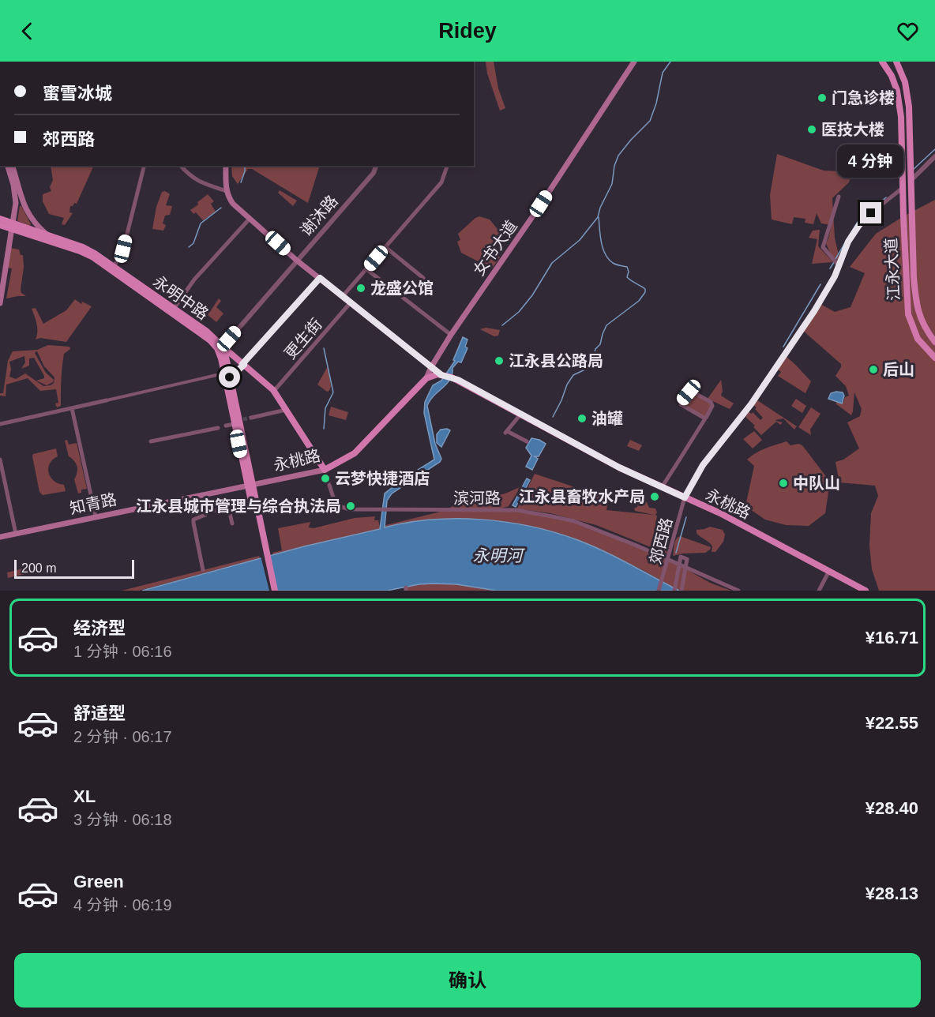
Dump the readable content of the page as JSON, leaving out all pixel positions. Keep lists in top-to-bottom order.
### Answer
{
  "streets": {
    "main road": [
      "女书大道",
      "江永大道",
      "永明中路",
      "永桃路",
      "知青路"
    ],
    "street": [
      "谢沐路",
      "更生街",
      "滨河路",
      "郊西路"
    ]
  },
  "crossings": [
    ["谢沐路", "永明中路"],
    ["女书大道", "永桃路"],
    ["江永大道", "郊西路"],
    ["永明中路", "永桃路"],
    ["永明中路", "知青路"],
    ["永桃路", "知青路"],
    ["永桃路", "郊西路"],
    ["滨河路", "郊西路"]
  ],
  "water": ["永明河"],
  "places": [
    "门急诊楼",
    "医技大楼",
    "龙盛公馆",
    "江永县公路局",
    "后山",
    "油罐",
    "云梦快捷酒店",
    "中队山",
    "江永县畜牧水产局",
    "江永县城市管理与综合执法局"
  ],
  "scale_bar": "200 m",
  "page": {
    "header": "Ridey",
    "banner": ["蜜雪冰城", "郊西路"],
    "bubble": "4 分钟",
    "scale": "200 m",
    "list": [
      {
        "name": "经济型",
        "note": "1 分钟 · 06:16",
        "value": "¥16.71"
      },
      {
        "name": "舒适型",
        "note": "2 分钟 · 06:17",
        "value": "¥22.55"
      },
      {
        "name": "XL",
        "note": "3 分钟 · 06:18",
        "value": "¥28.40"
      },
      {
        "name": "Green",
        "note": "4 分钟 · 06:19",
        "value": "¥28.13"
      }
    ],
    "buttons": "确认"
  }
}
